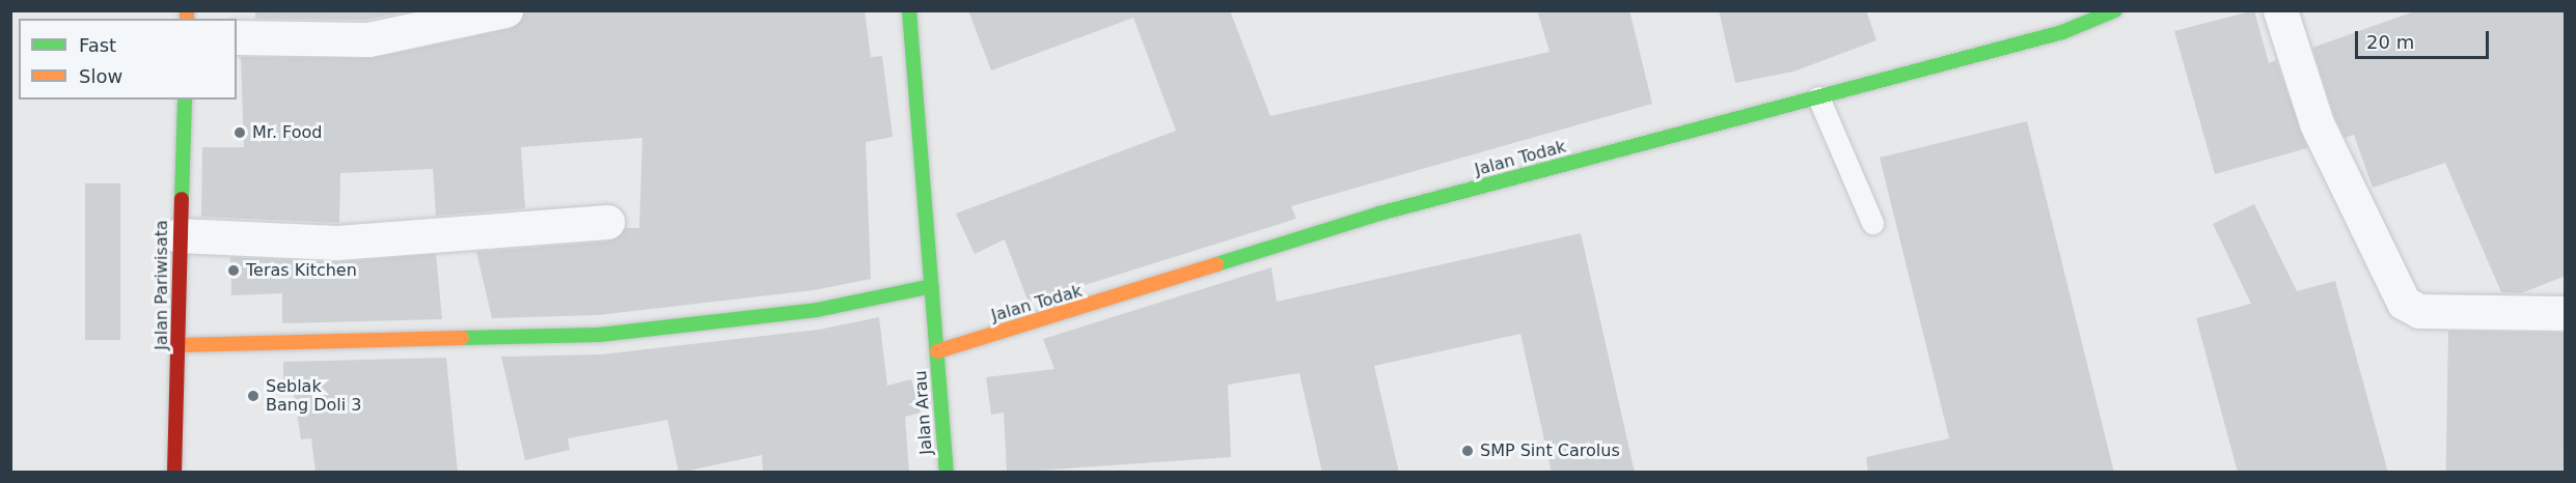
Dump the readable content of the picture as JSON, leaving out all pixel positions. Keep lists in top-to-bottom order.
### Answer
{
  "streets": {
    "street": ["Jalan Todak", "Jalan Pariwisata", "Jalan Arau"]
  },
  "crossings": [
    ["Jalan Todak", "Jalan Arau"]
  ],
  "places": [
    "Mr. Food",
    "Teras Kitchen",
    "Seblak Bang Doli 3",
    "SMP Sint Carolus"
  ],
  "legend": ["Fast", "Slow"],
  "scale_bar": "20 m"
}
